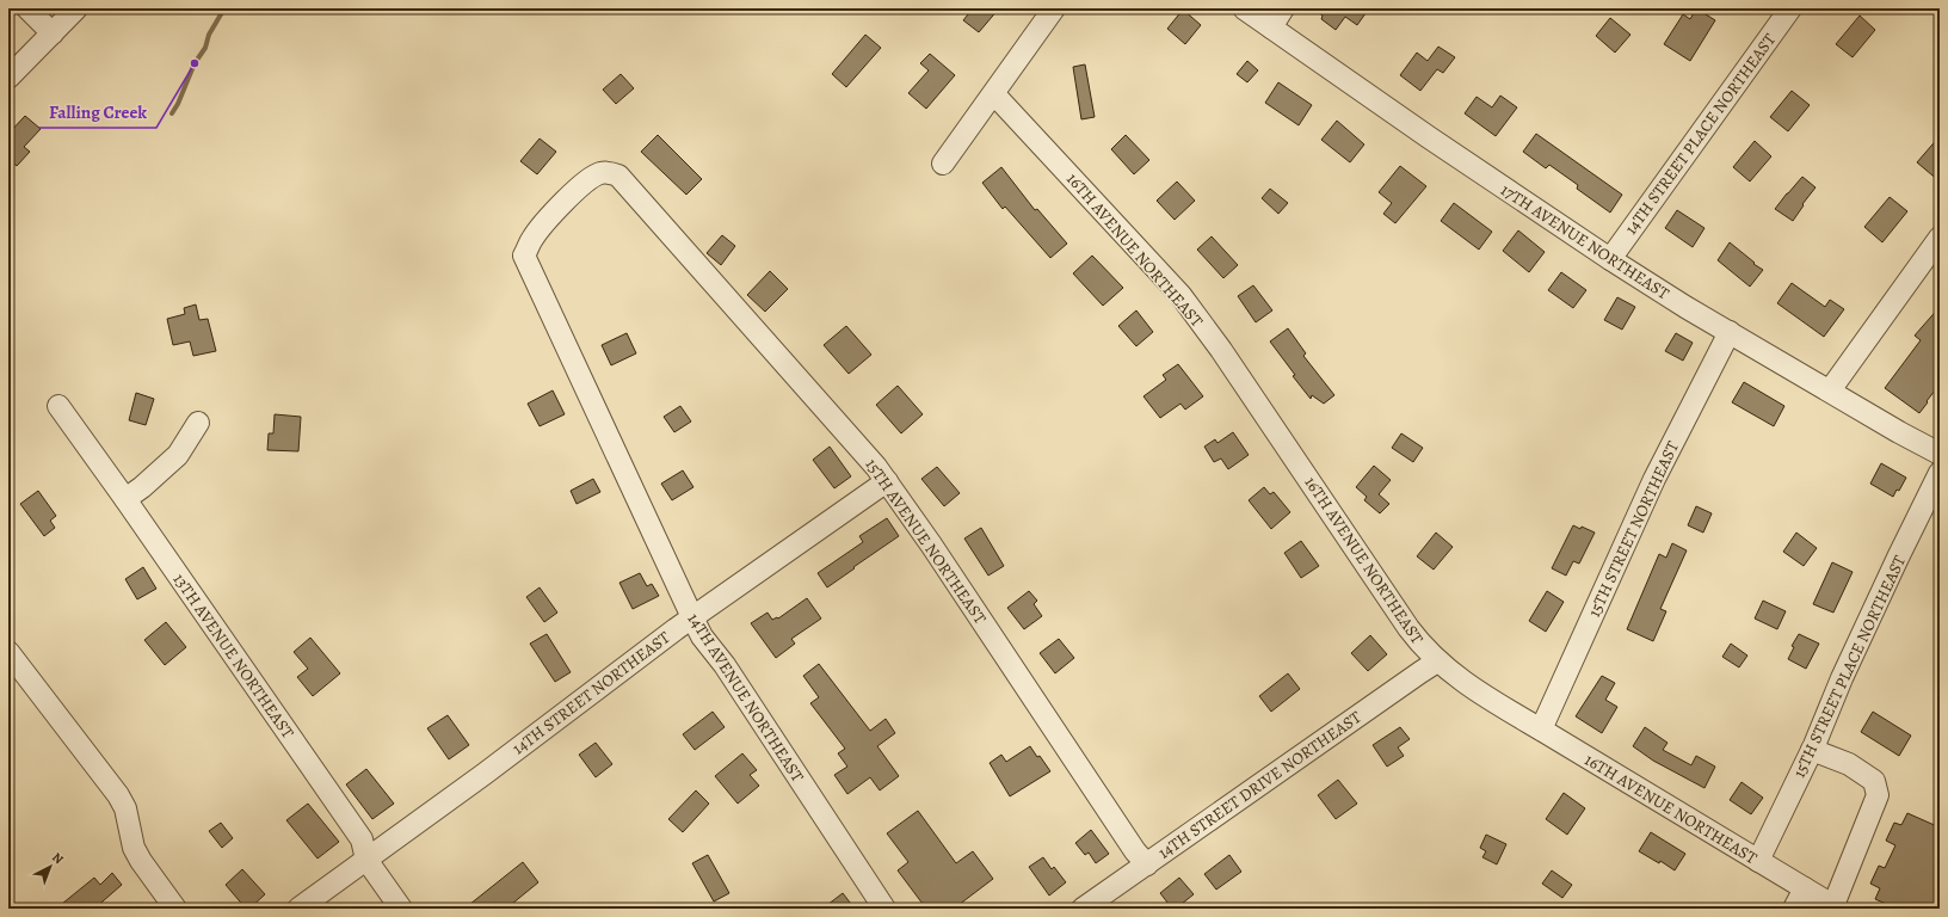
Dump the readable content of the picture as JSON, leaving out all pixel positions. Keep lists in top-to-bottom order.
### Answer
{
  "streets": {
    "street": [
      "14TH STREET PLACE NORTHEAST",
      "17TH AVENUE NORTHEAST",
      "16TH AVENUE NORTHEAST",
      "15TH STREET NORTHEAST",
      "15TH AVENUE NORTHEAST",
      "13TH AVENUE NORTHEAST",
      "15TH STREET PLACE NORTHEAST",
      "14TH STREET NORTHEAST",
      "14TH AVENUE NORTHEAST",
      "14TH STREET DRIVE NORTHEAST"
    ]
  },
  "crossings": [
    ["14TH STREET PLACE NORTHEAST", "17TH AVENUE NORTHEAST"],
    ["17TH AVENUE NORTHEAST", "15TH STREET NORTHEAST"],
    ["16TH AVENUE NORTHEAST", "15TH STREET NORTHEAST"],
    ["16TH AVENUE NORTHEAST", "15TH STREET PLACE NORTHEAST"],
    ["16TH AVENUE NORTHEAST", "14TH STREET DRIVE NORTHEAST"],
    ["15TH AVENUE NORTHEAST", "14TH STREET NORTHEAST"],
    ["15TH AVENUE NORTHEAST", "14TH AVENUE NORTHEAST"],
    ["15TH AVENUE NORTHEAST", "14TH STREET DRIVE NORTHEAST"],
    ["13TH AVENUE NORTHEAST", "14TH STREET NORTHEAST"],
    ["14TH STREET NORTHEAST", "14TH AVENUE NORTHEAST"]
  ],
  "places": ["Falling Creek"],
  "north": "top right"
}
